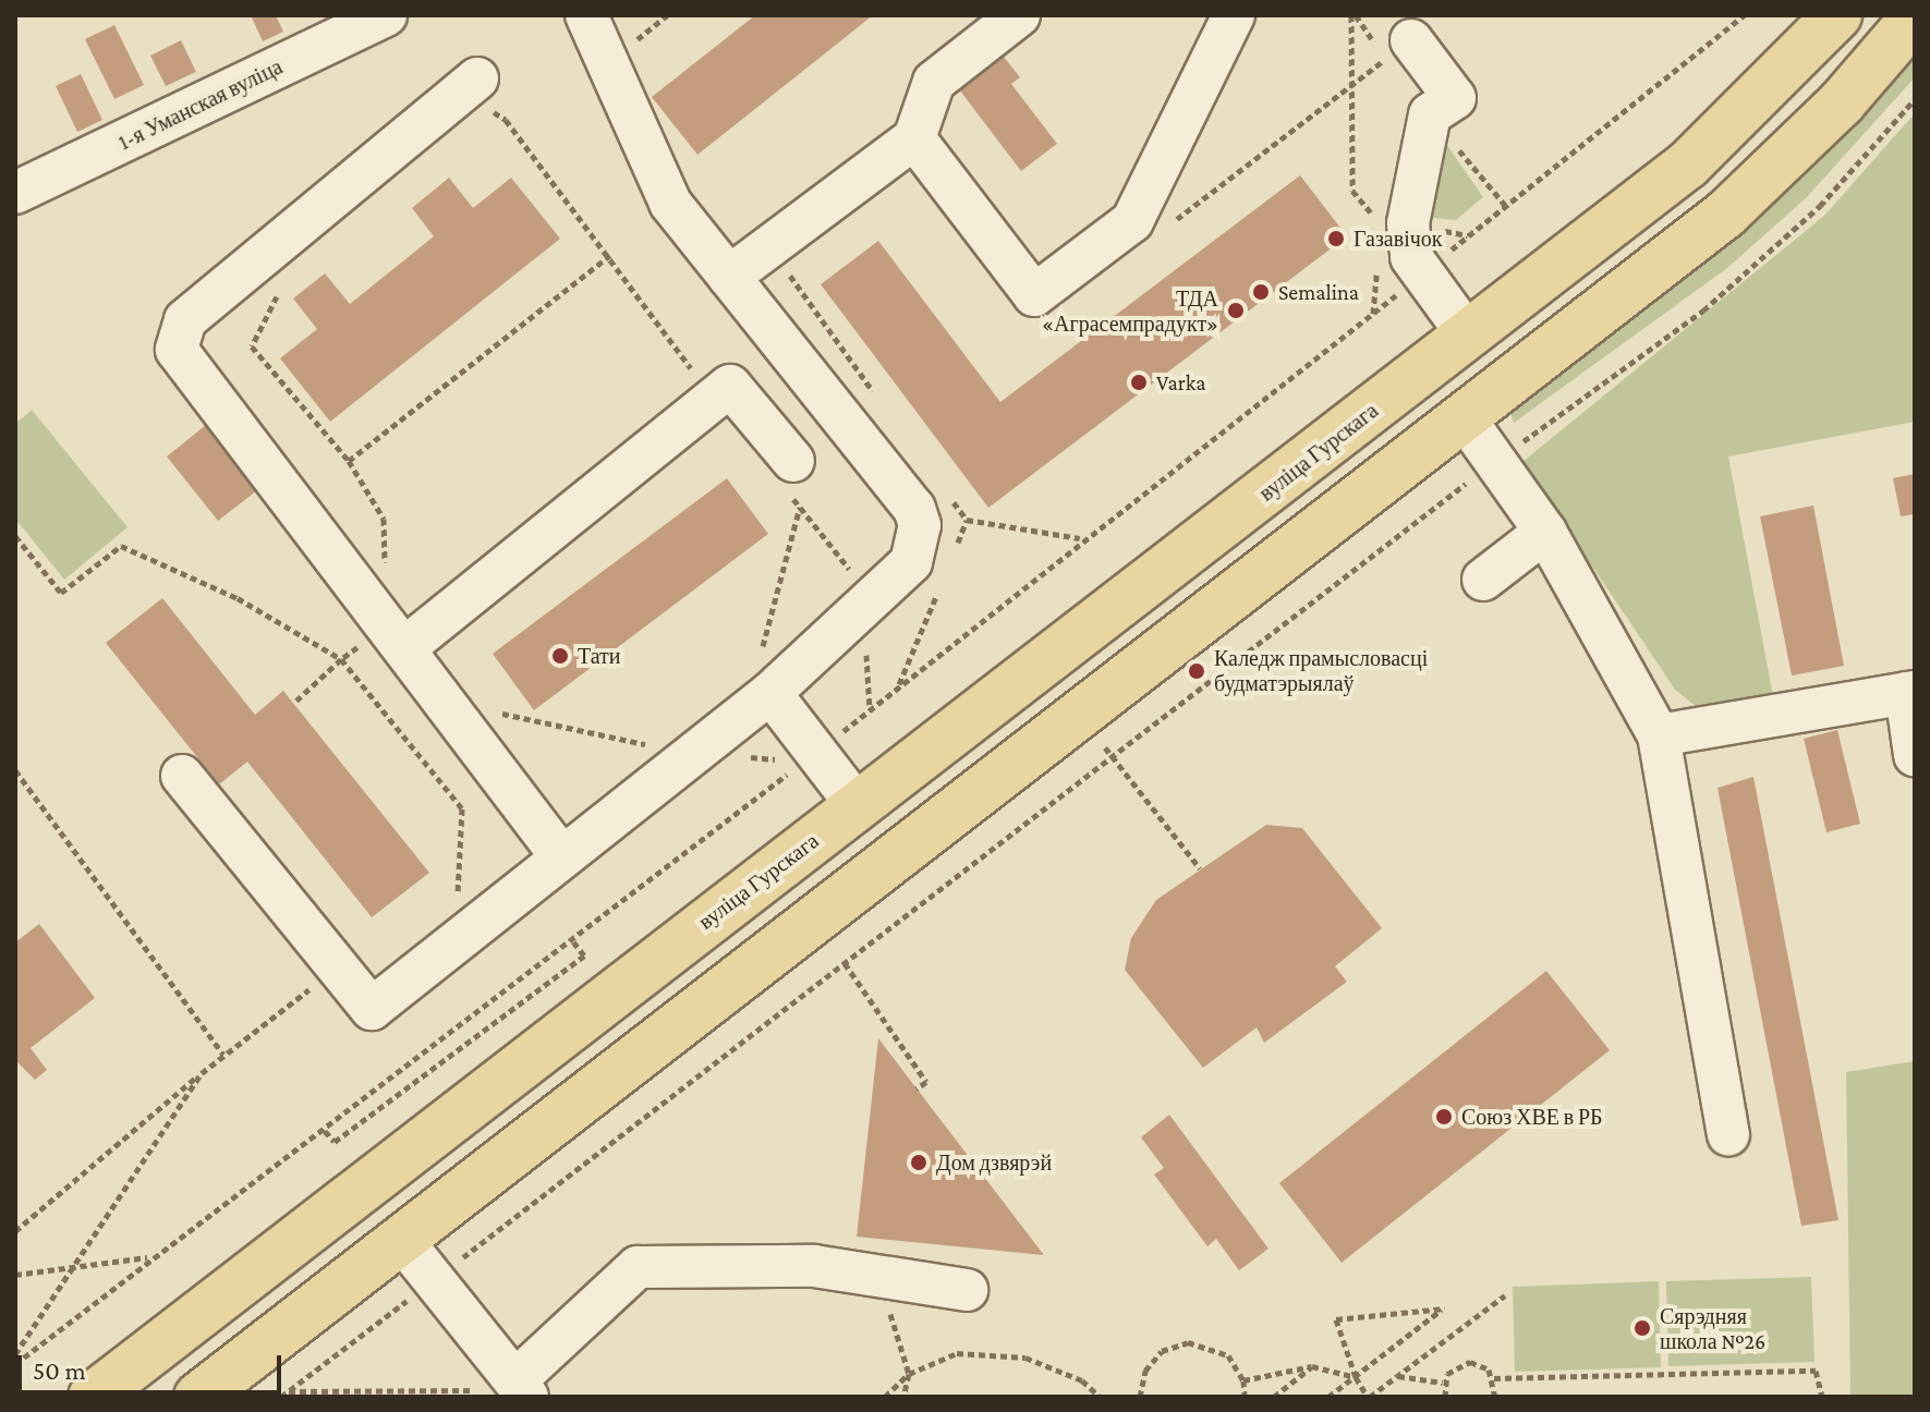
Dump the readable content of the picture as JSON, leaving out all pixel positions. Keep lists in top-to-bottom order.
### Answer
{
  "streets": {
    "main road": ["вуліца Гурскага"],
    "street": ["1-я Уманская вуліца"]
  },
  "places": [
    "Газавічок",
    "Semalina",
    "ТДА «Аграсемпрадукт»",
    "Varka",
    "Тати",
    "Каледж прамысловасці будматэрыялаў",
    "Союз ХВЕ в РБ",
    "Дом дзвярэй",
    "Сярэдняя школа №26"
  ],
  "scale_bar": "50 m"
}
